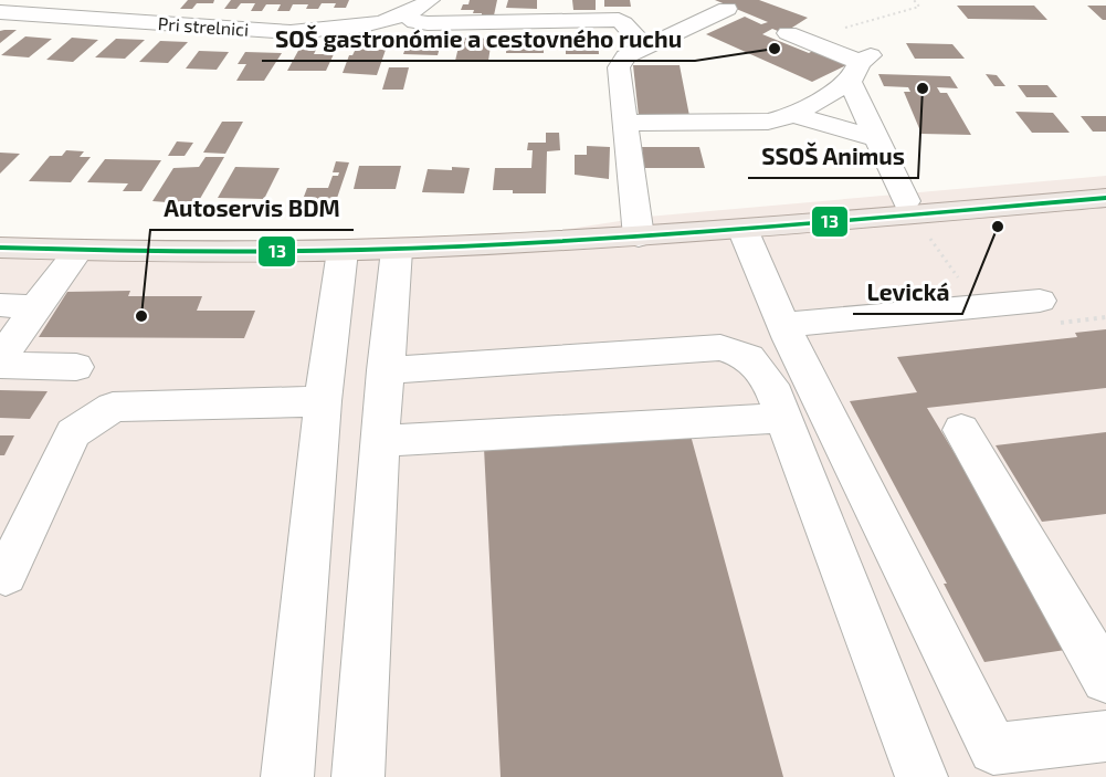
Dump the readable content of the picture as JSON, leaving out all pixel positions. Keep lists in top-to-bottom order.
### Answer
{
  "streets": {
    "street": ["Pri strelnici"]
  },
  "places": [
    "SOŠ gastronómie a cestovného ruchu",
    "SSOŠ Animus",
    "Levická",
    "Autoservis BDM"
  ],
  "lines": ["transit line 13"]
}
